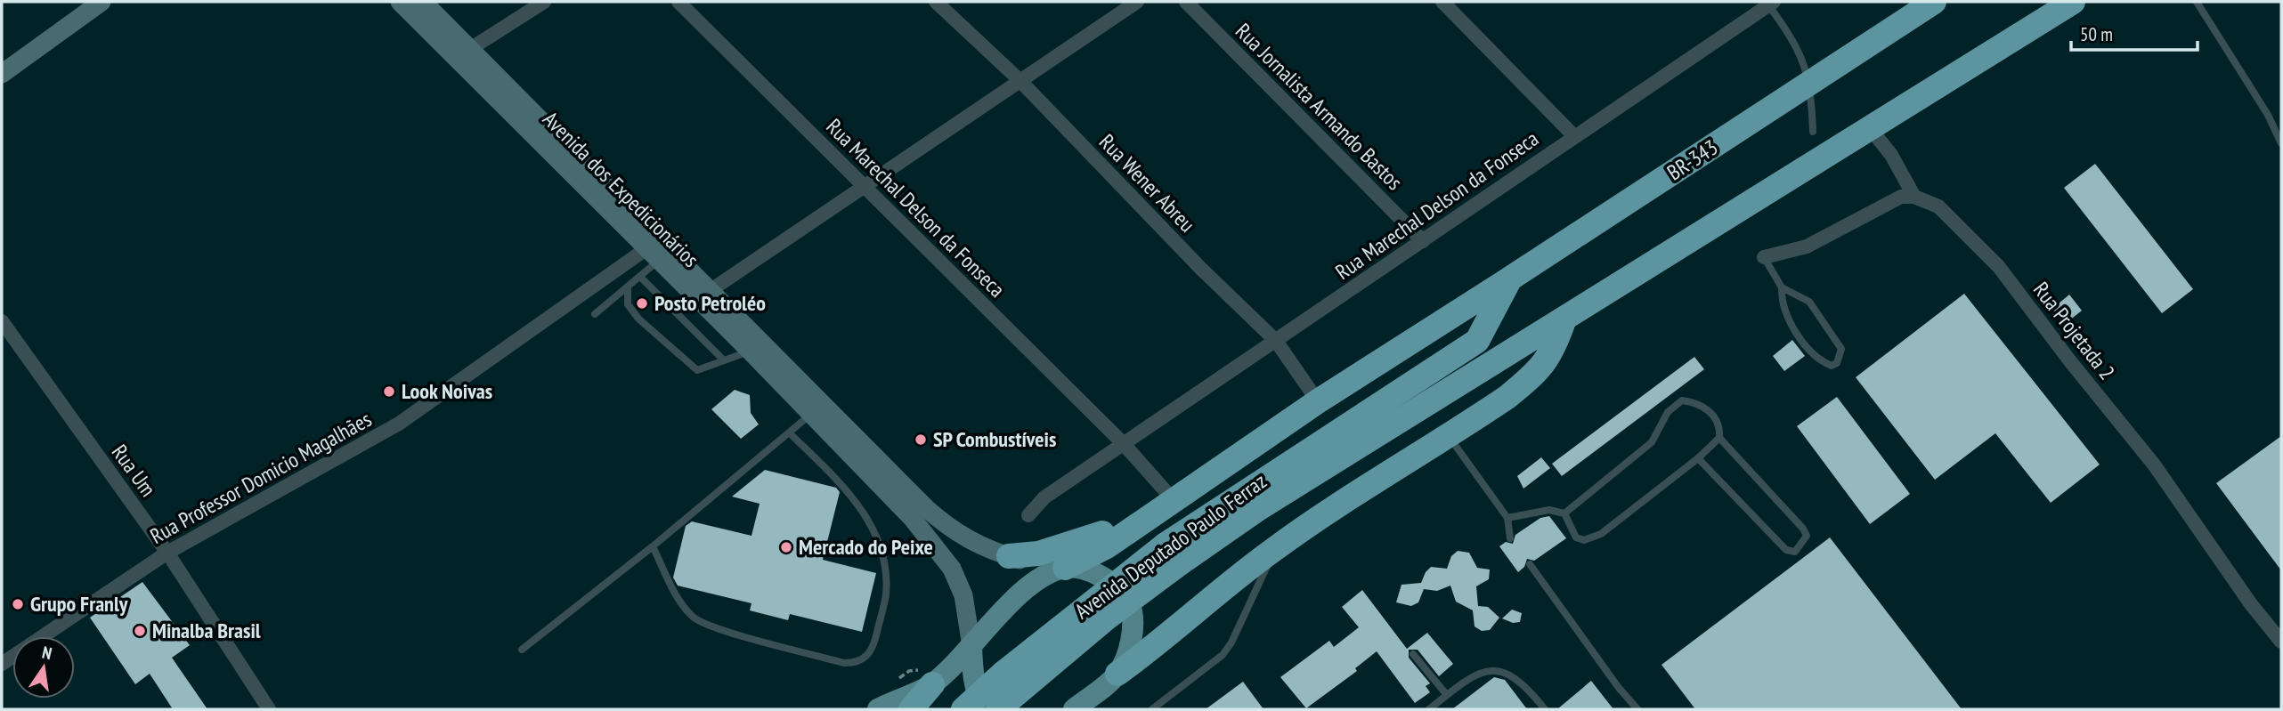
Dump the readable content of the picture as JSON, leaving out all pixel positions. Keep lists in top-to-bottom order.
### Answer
{
  "streets": {
    "highway": ["BR-343", "Avenida Deputado Paulo Ferraz"],
    "main road": ["Avenida dos Expedicionários"],
    "street": [
      "Rua Jornalista Armando Bastos",
      "Rua Wener Abreu",
      "Rua Marechal Delson da Fonseca",
      "Rua Projetada 2",
      "Rua Um",
      "Rua Professor Domicio Magalhães"
    ]
  },
  "crossings": [
    ["Rua Jornalista Armando Bastos", "Rua Marechal Delson da Fonseca"],
    ["BR-343", "Avenida Deputado Paulo Ferraz"],
    ["Rua Wener Abreu", "Rua Marechal Delson da Fonseca"],
    ["Avenida dos Expedicionários", "Rua Professor Domicio Magalhães"],
    ["Rua Um", "Rua Professor Domicio Magalhães"]
  ],
  "places": [
    "Posto Petroléo",
    "Look Noivas",
    "SP Combustíveis",
    "Mercado do Peixe",
    "Grupo Franly",
    "Minalba Brasil"
  ],
  "scale_bar": "50 m",
  "north": "top"
}
